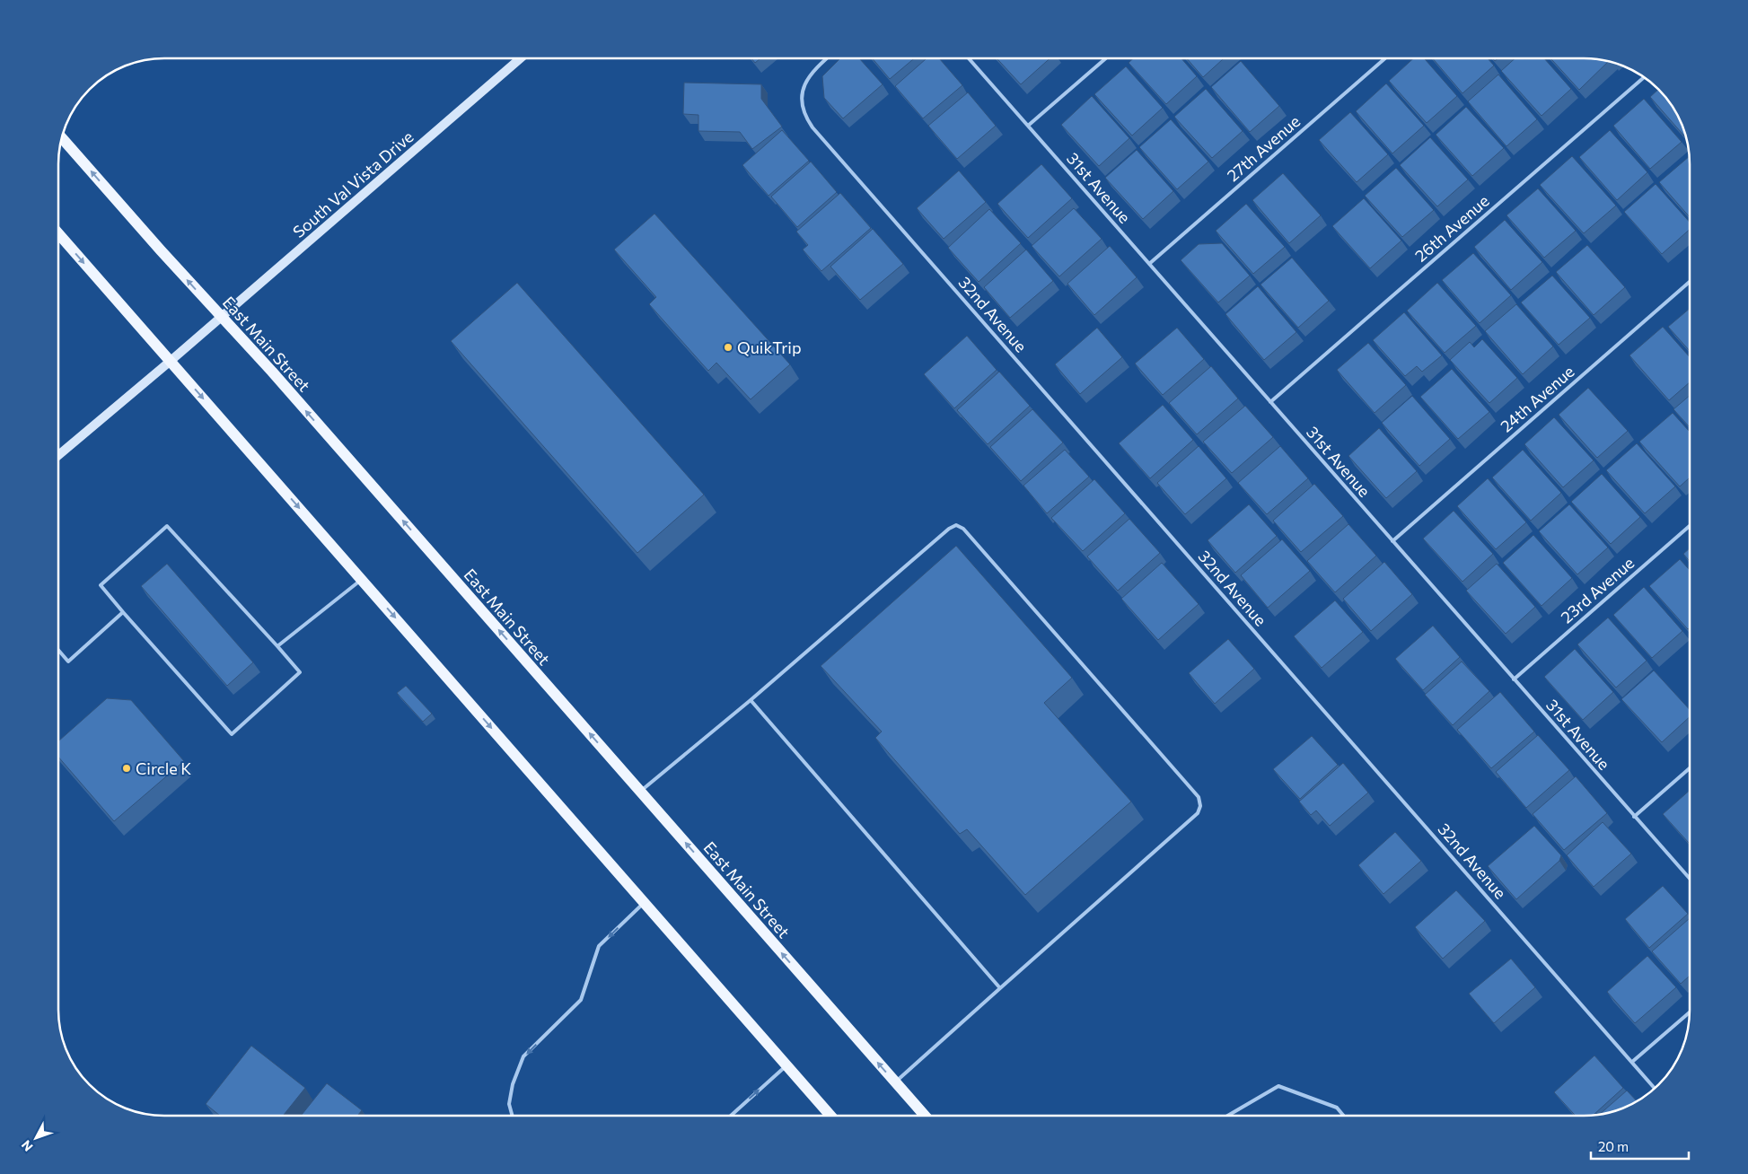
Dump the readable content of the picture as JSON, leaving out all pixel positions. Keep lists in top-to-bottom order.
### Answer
{
  "streets": {
    "main road": ["South Val Vista Drive", "East Main Street"],
    "lane": [
      "27th Avenue",
      "31st Avenue",
      "26th Avenue",
      "32nd Avenue",
      "24th Avenue",
      "23rd Avenue"
    ]
  },
  "crossings": [
    ["27th Avenue", "31st Avenue"],
    ["South Val Vista Drive", "East Main Street"],
    ["31st Avenue", "26th Avenue"],
    ["31st Avenue", "24th Avenue"],
    ["31st Avenue", "23rd Avenue"]
  ],
  "places": ["QuikTrip", "Circle K"],
  "scale_bar": "20 m",
  "north": "bottom left"
}
